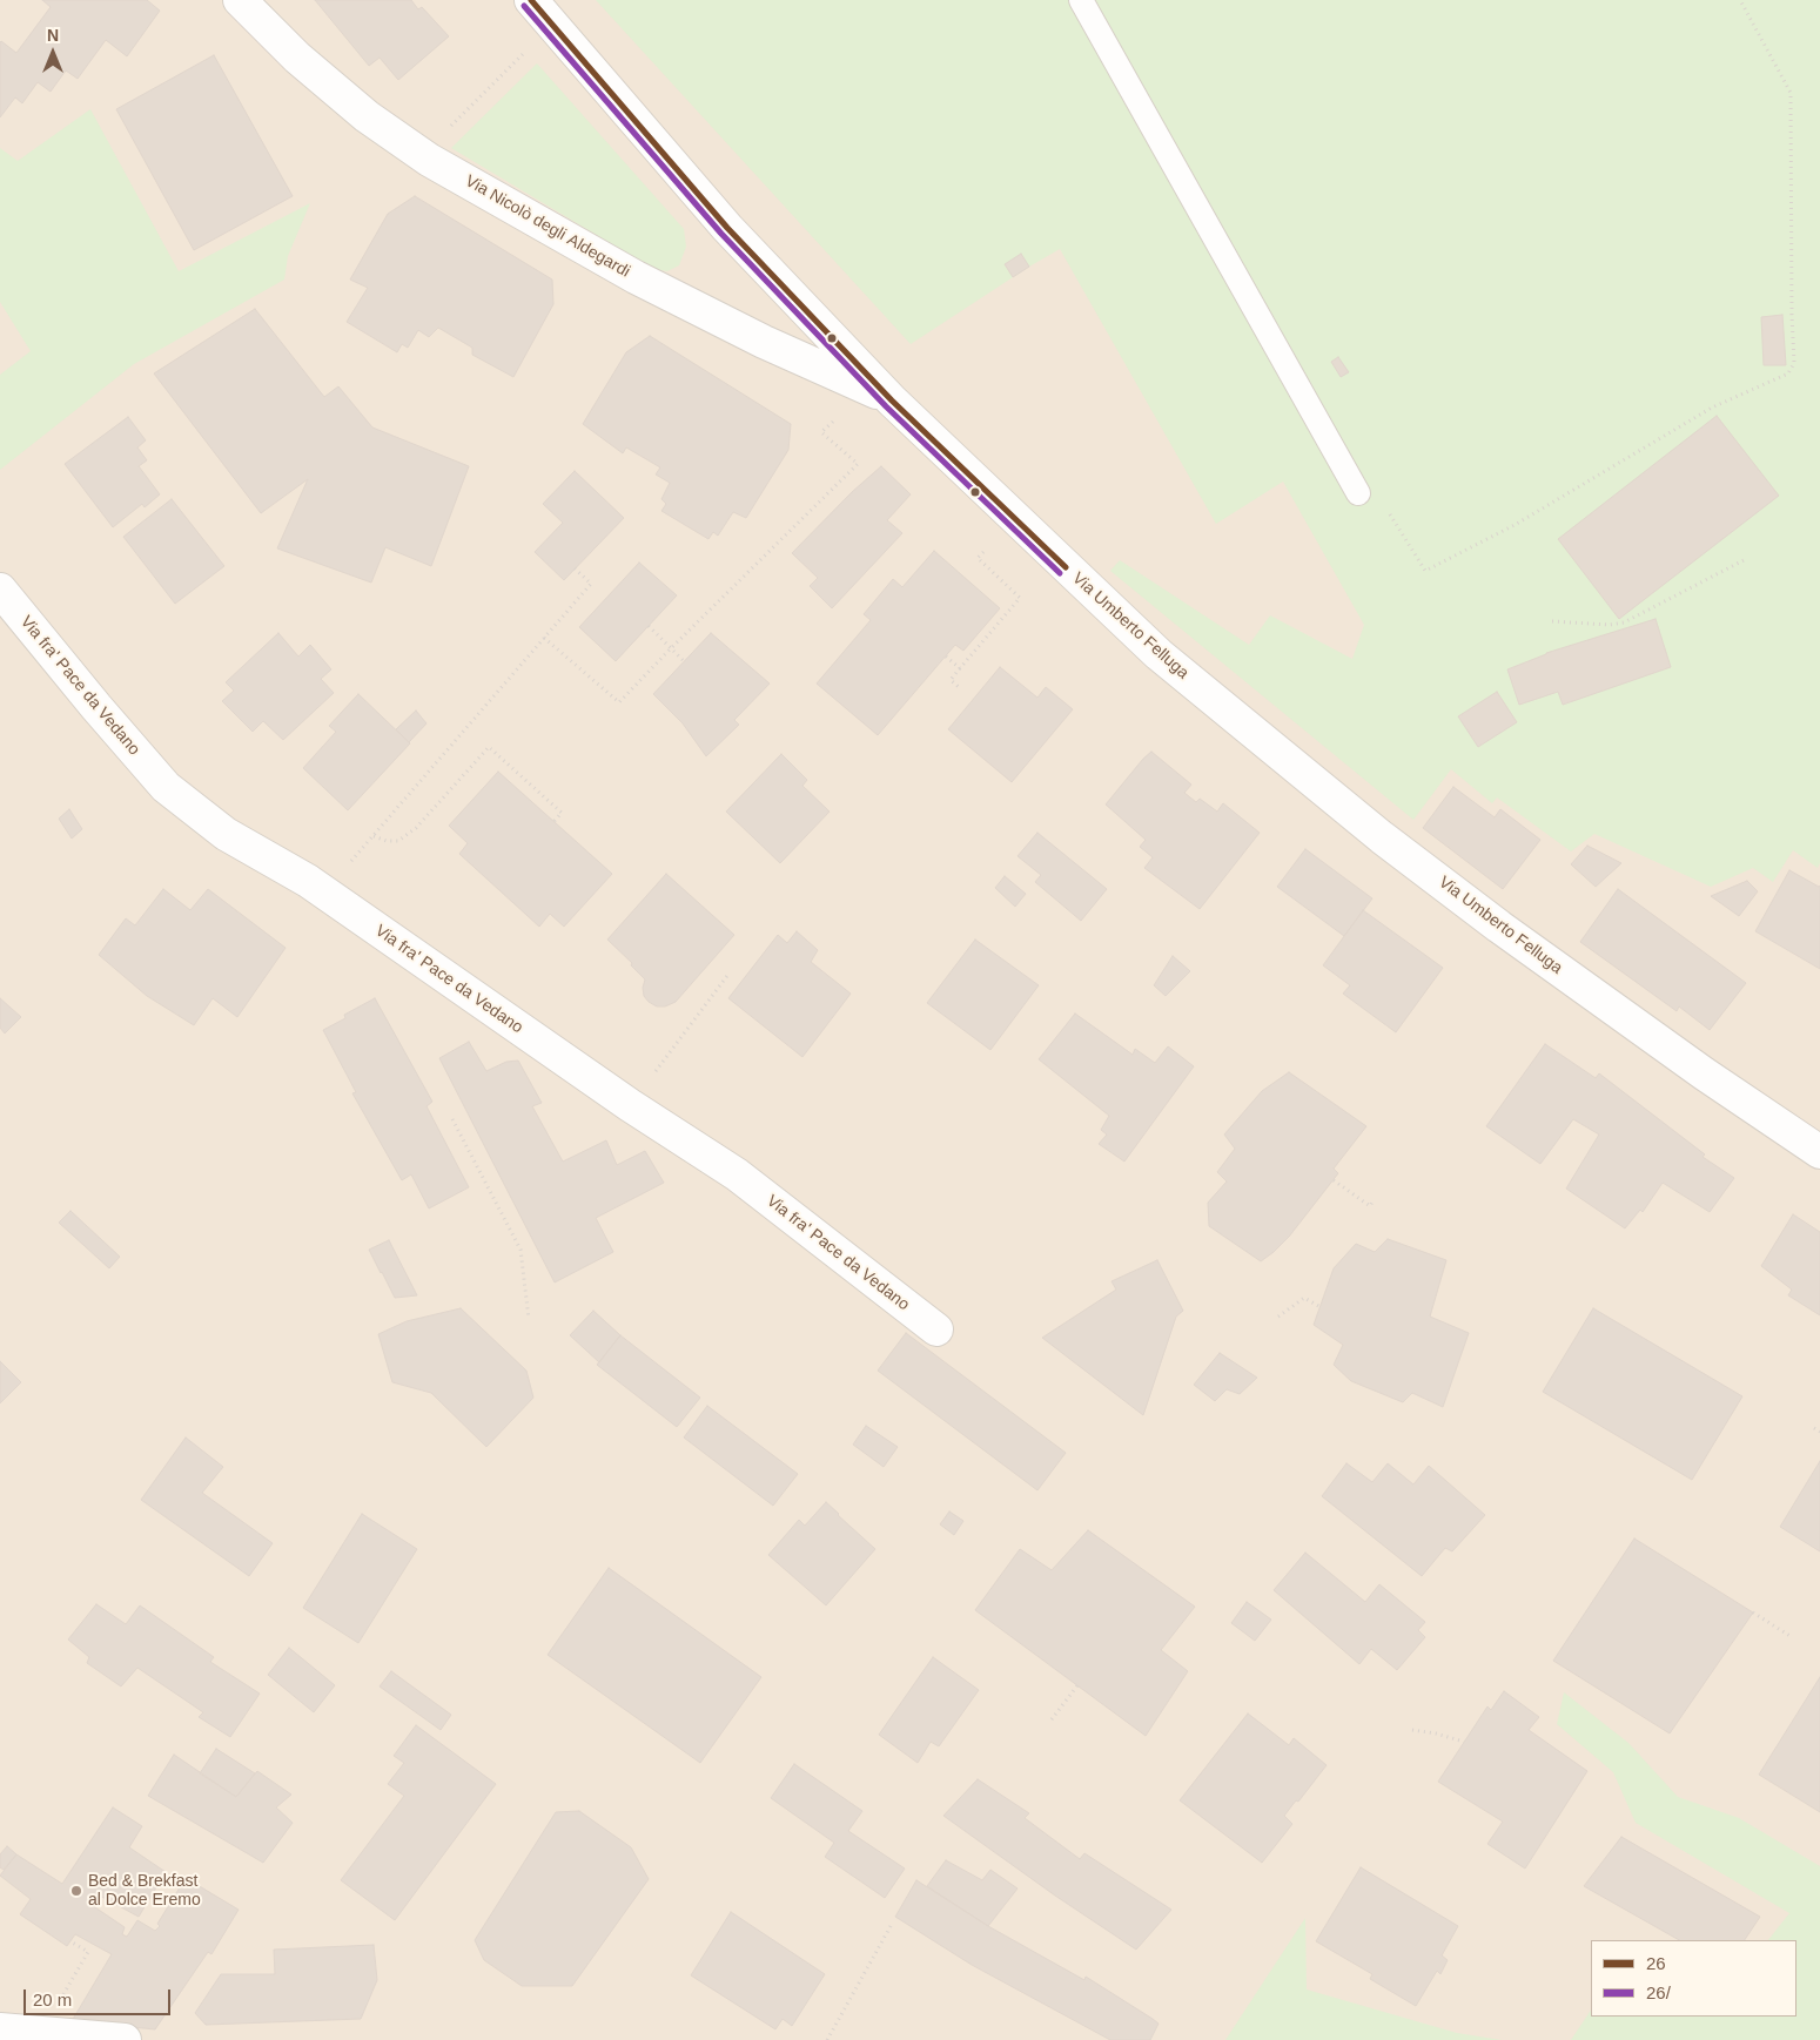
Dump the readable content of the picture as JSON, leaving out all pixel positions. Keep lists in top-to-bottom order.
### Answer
{
  "streets": {
    "street": ["Via Nicolò degli Aldegardi", "Via Umberto Felluga", "Via fra' Pace da Vedano"]
  },
  "crossings": [
    ["Via Nicolò degli Aldegardi", "Via Umberto Felluga"]
  ],
  "places": ["Bed & Brekfast al Dolce Eremo"],
  "lines": ["transit line 26", "transit line 26/"],
  "legend": ["26", "26/"],
  "scale_bar": "20 m",
  "north": "top"
}
